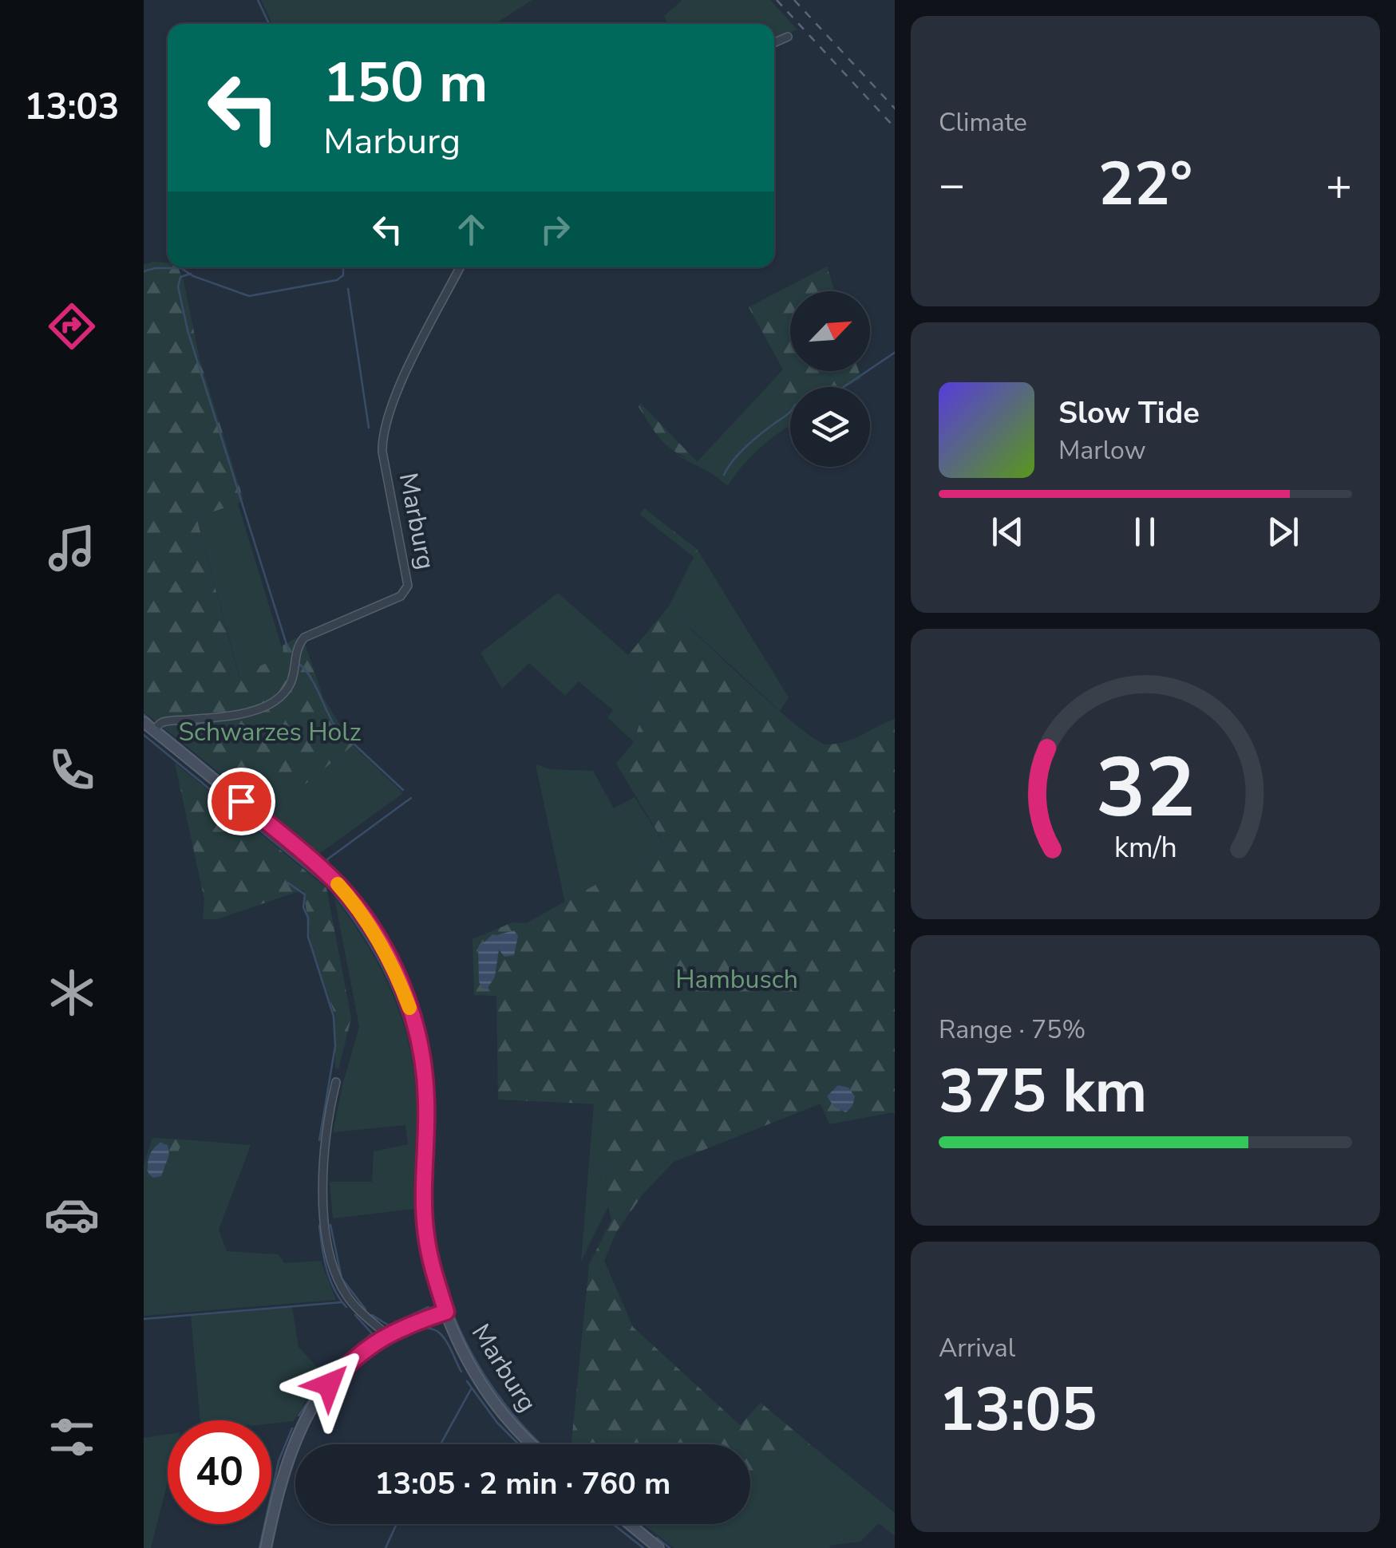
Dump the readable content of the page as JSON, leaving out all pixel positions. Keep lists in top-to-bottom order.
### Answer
{
  "streets": {
    "street": ["Marburg"]
  },
  "parks": ["Schwarzes Holz", "Hambusch"],
  "north": "top right",
  "page": {
    "tabs": "13:03",
    "tile": [
      "Climate",
      ["Range · 75%", "375 km"],
      ["Arrival", "13:05"]
    ],
    "turn": ["150 m", "Marburg"],
    "heat": ["−", "22°", "+"],
    "song": ["Slow Tide", "Marlow"],
    "limit": "40",
    "trip": "13:05 · 2 min · 760 m",
    "gauge": ["32", "km/h"]
  }
}
